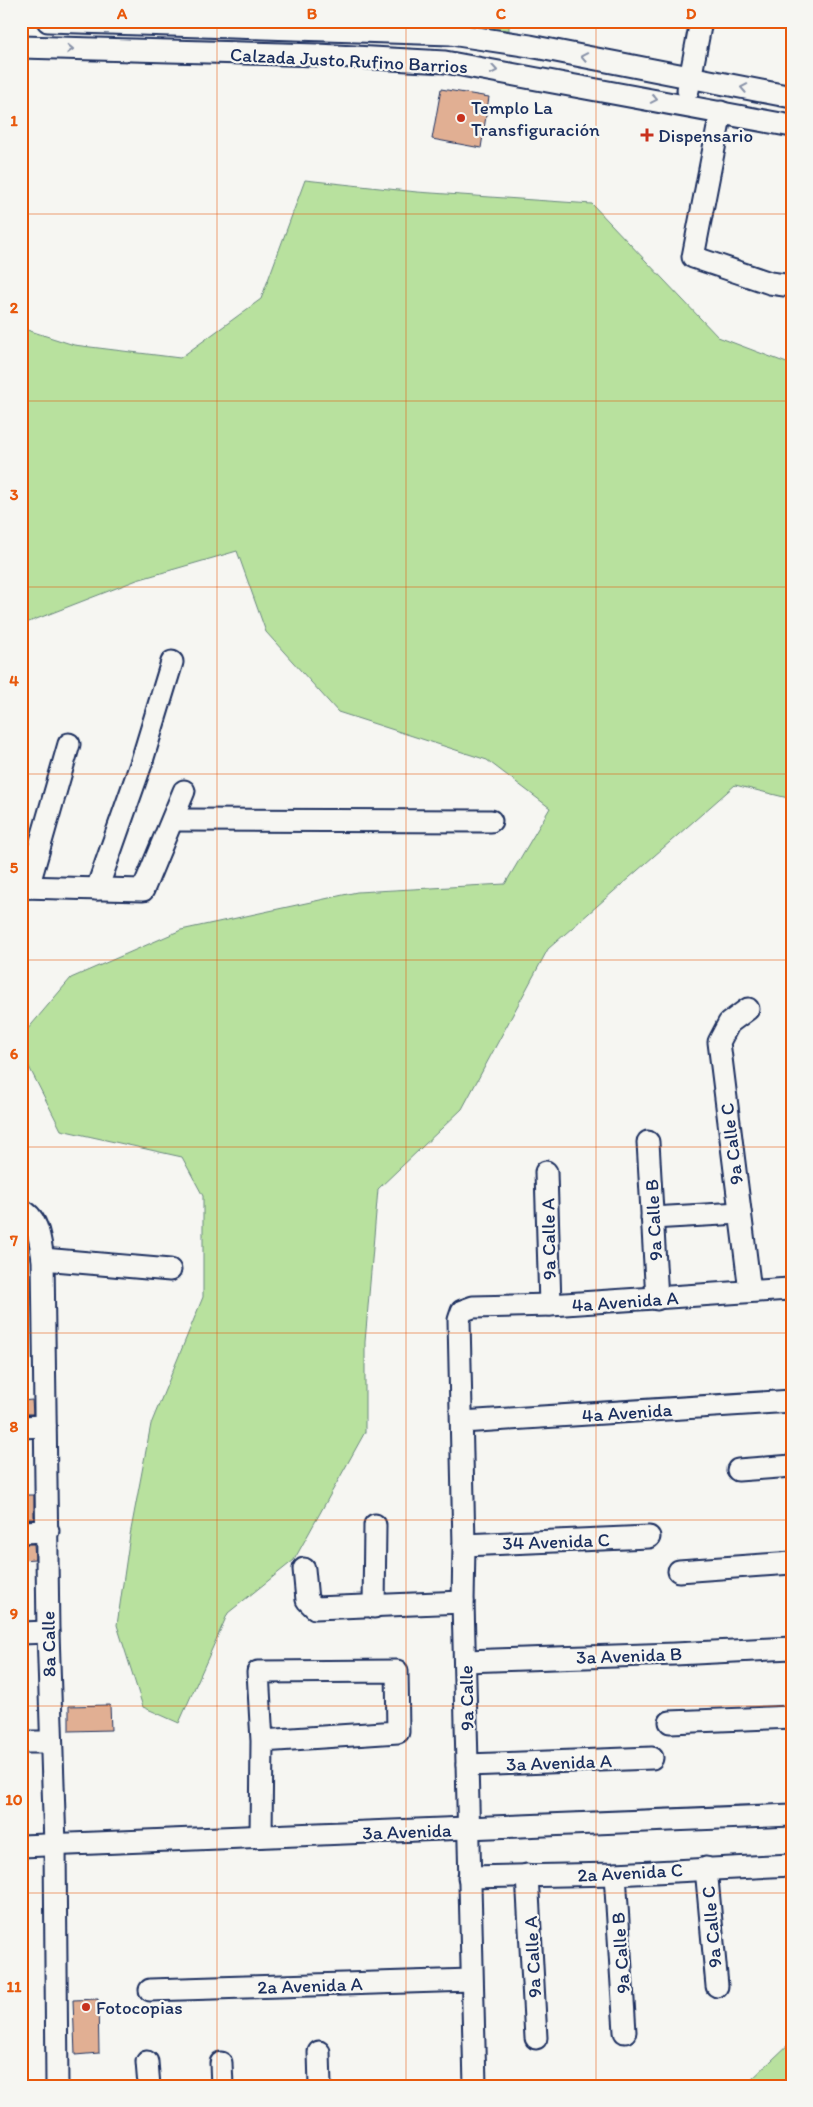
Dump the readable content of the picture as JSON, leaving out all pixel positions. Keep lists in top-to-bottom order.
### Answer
{
  "streets": {
    "street": [
      "Calzada Justo Rufino Barrios",
      "9a Calle C",
      "9a Calle B",
      "9a Calle A",
      "4a Avenida A",
      "4a Avenida",
      "34 Avenida C",
      "8a Calle",
      "3a Avenida B",
      "9a Calle",
      "3a Avenida A",
      "3a Avenida",
      "2a Avenida C",
      "2a Avenida A"
    ]
  },
  "crossings": [
    ["9a Calle C", "4a Avenida A"],
    ["9a Calle C", "2a Avenida C"],
    ["9a Calle B", "4a Avenida A"],
    ["9a Calle B", "2a Avenida C"],
    ["9a Calle A", "4a Avenida A"],
    ["9a Calle A", "2a Avenida C"],
    ["4a Avenida A", "9a Calle"],
    ["4a Avenida", "9a Calle"],
    ["34 Avenida C", "9a Calle"],
    ["8a Calle", "3a Avenida"],
    ["3a Avenida B", "9a Calle"],
    ["9a Calle", "3a Avenida A"],
    ["9a Calle", "3a Avenida"],
    ["9a Calle", "2a Avenida C"],
    ["9a Calle", "2a Avenida A"]
  ],
  "places": {
    "other": ["Templo La Transfiguración", "Fotocopias"],
    "health": ["Dispensario"]
  },
  "grid": {
    "columns": [
      "A",
      "B",
      "C",
      "D"
    ],
    "rows": [
      "1",
      "2",
      "3",
      "4",
      "5",
      "6",
      "7",
      "8",
      "9",
      "10",
      "11"
    ]
  }
}
